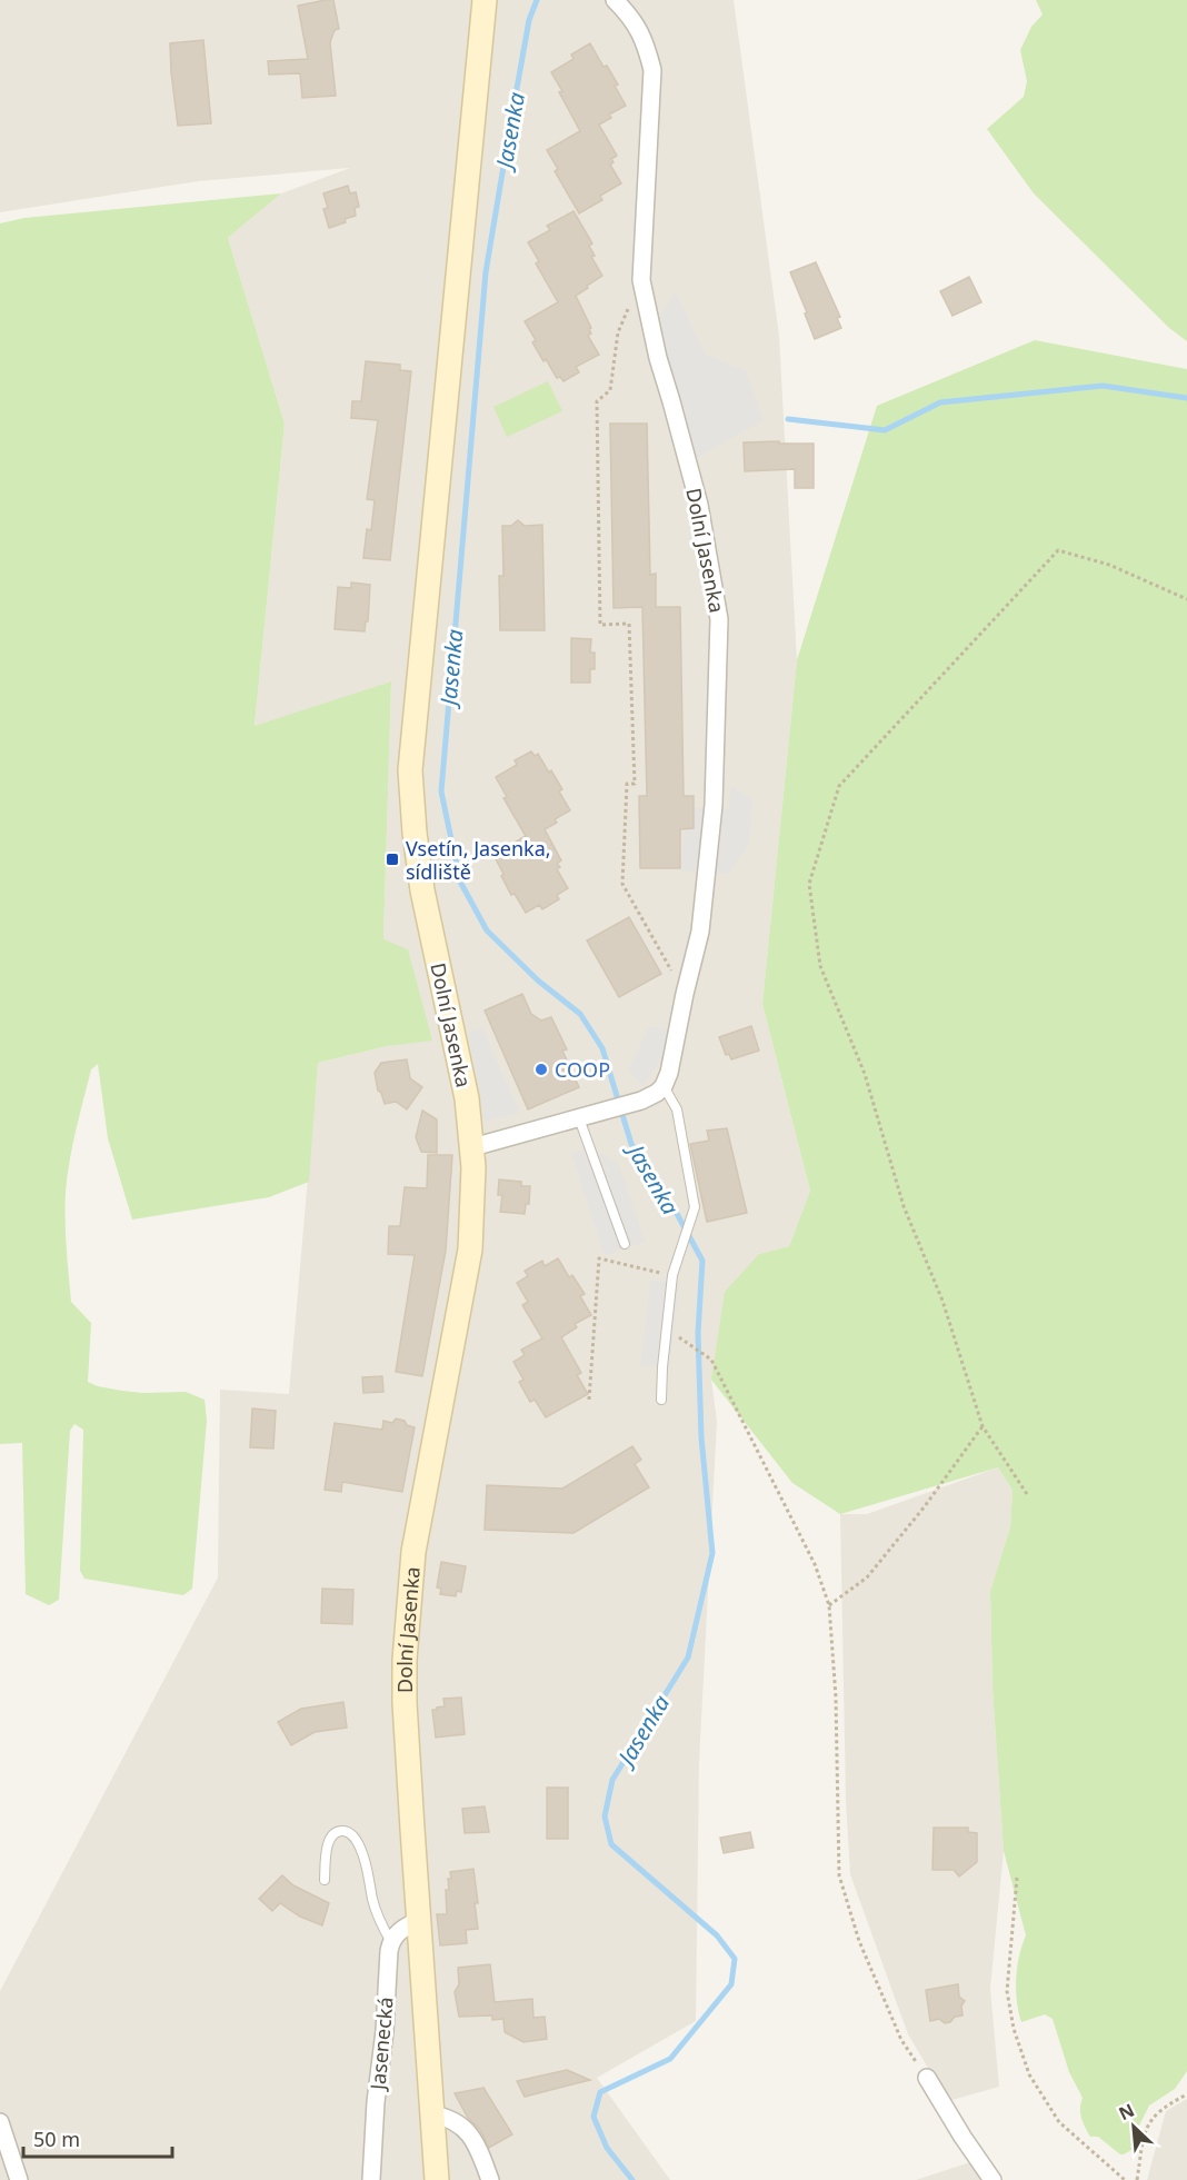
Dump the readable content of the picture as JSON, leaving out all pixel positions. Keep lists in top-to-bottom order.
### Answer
{
  "streets": {
    "street": ["Dolní Jasenka", "Jasenecká"]
  },
  "water": ["Jasenka"],
  "places": {
    "transit": ["Vsetín, Jasenka, sídliště"],
    "other": ["COOP"]
  },
  "scale_bar": "50 m",
  "north": "top left"
}
